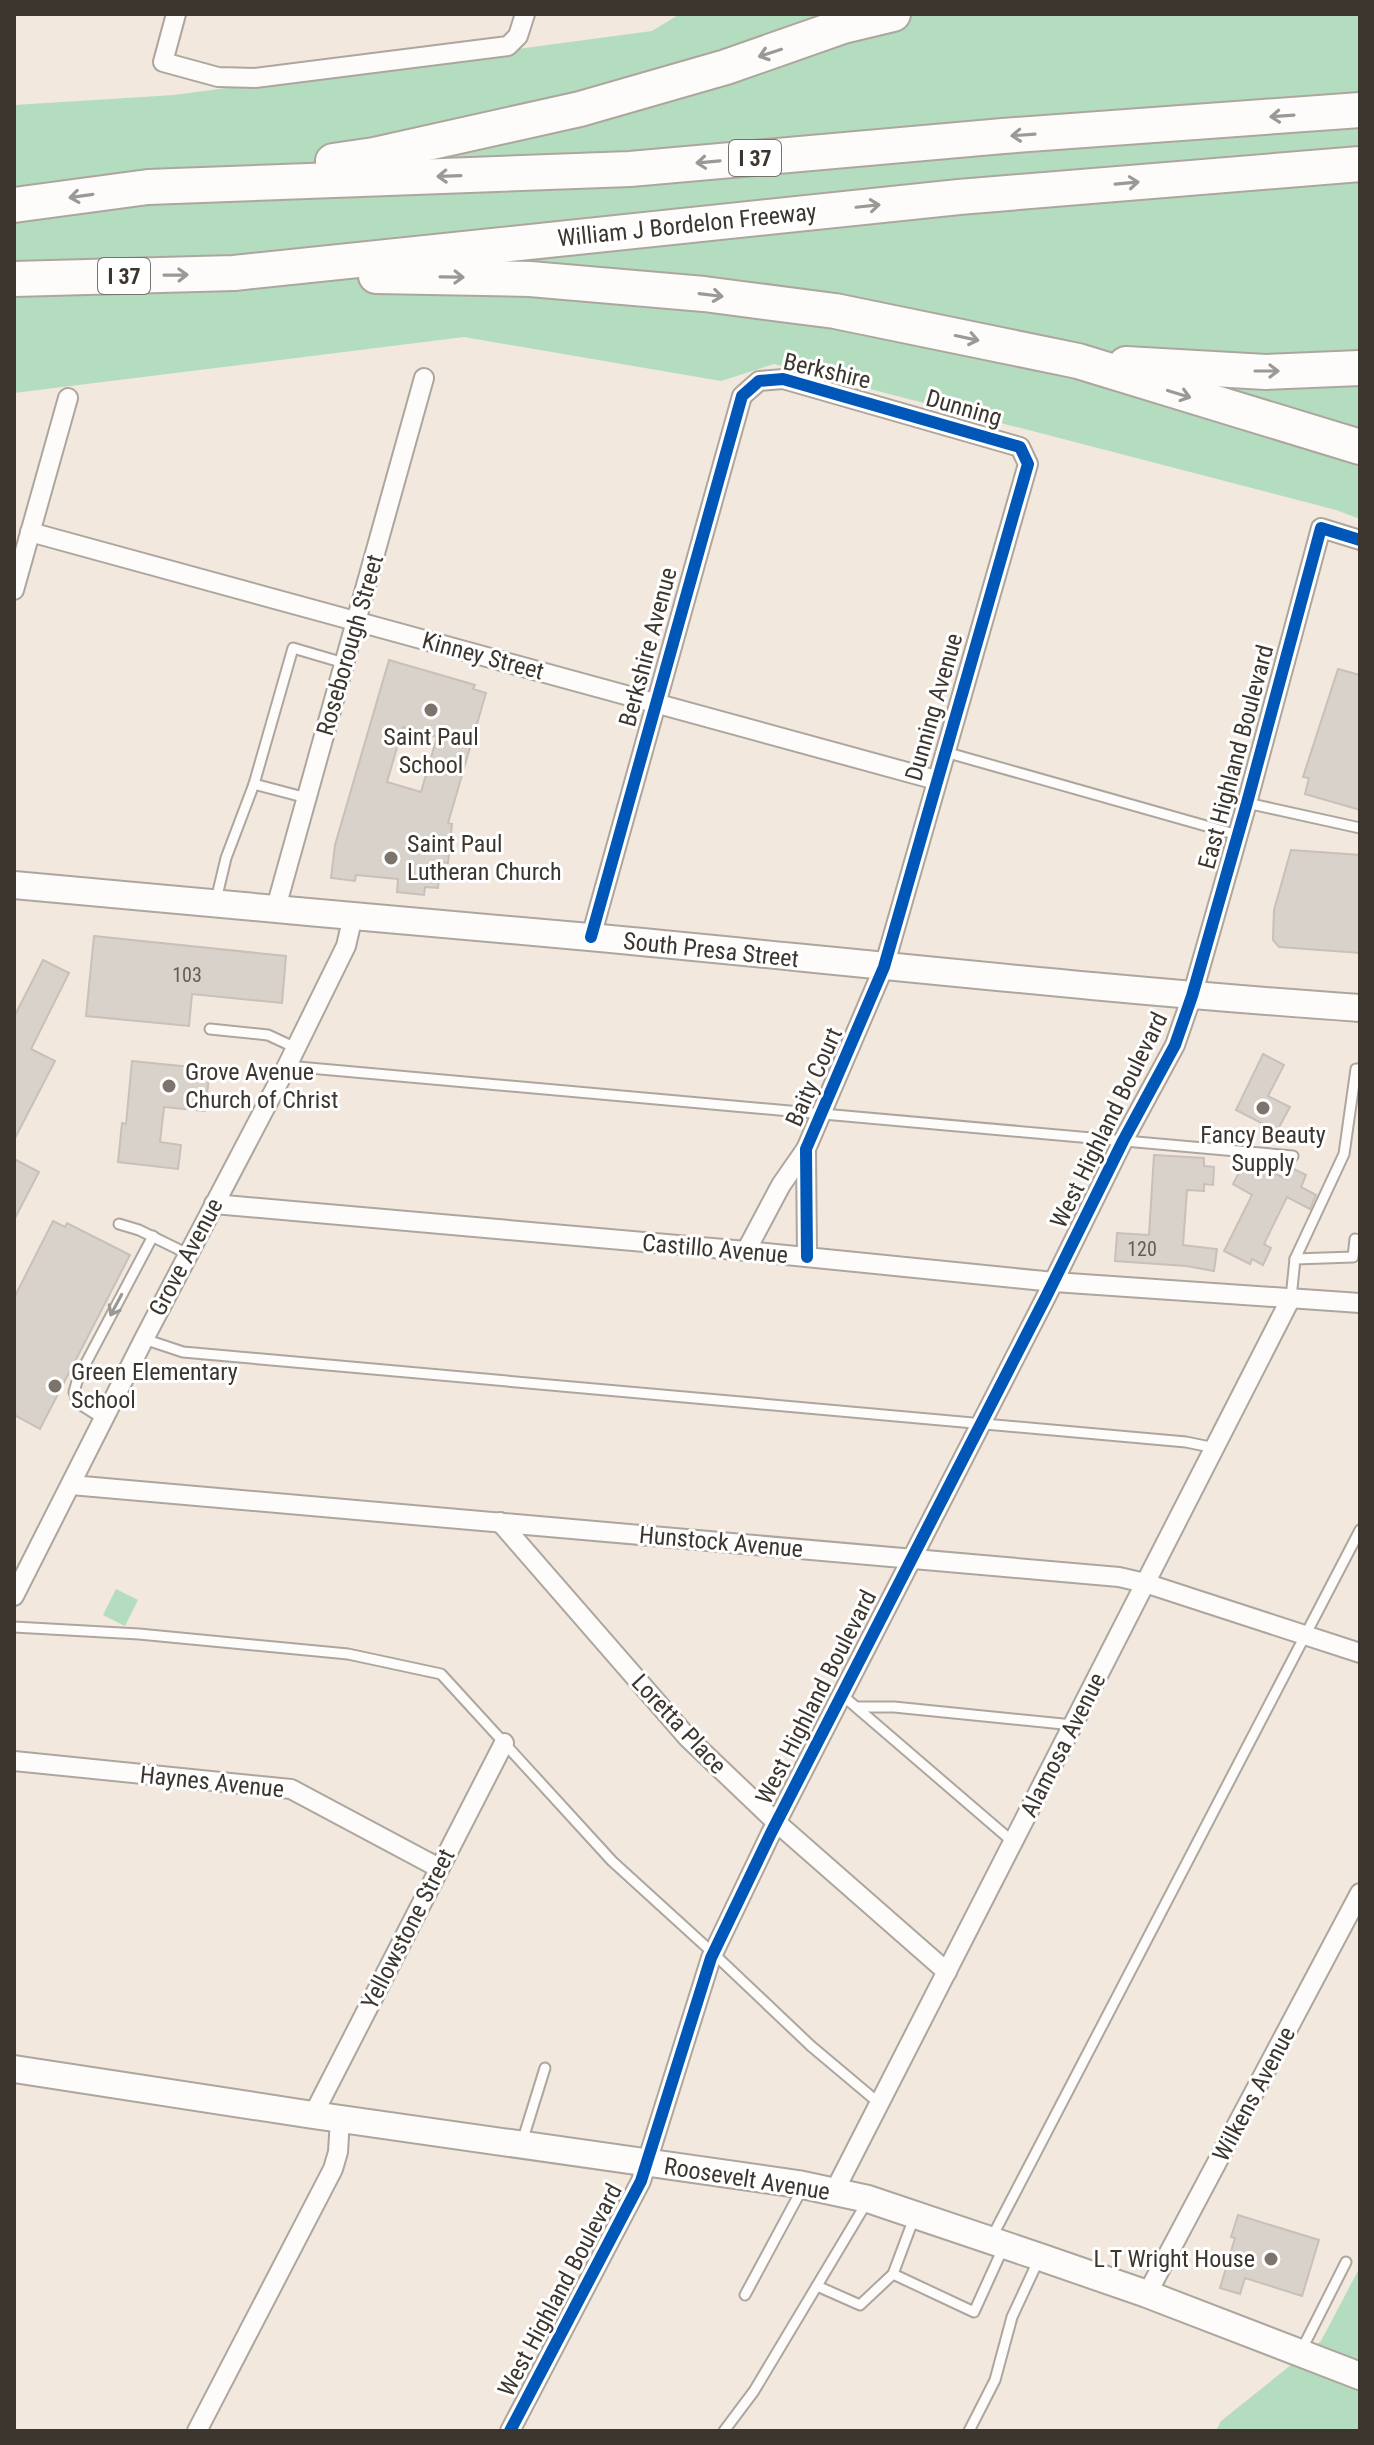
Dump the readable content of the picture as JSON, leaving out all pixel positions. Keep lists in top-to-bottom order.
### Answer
{
  "streets": {
    "highway": ["I 37", "William J Bordelon Freeway"],
    "main road": ["South Presa Street", "Roosevelt Avenue"],
    "street": [
      "Berkshire",
      "Dunning",
      "Roseborough Street",
      "Berkshire Avenue",
      "Kinney Street",
      "Dunning Avenue",
      "East Highland Boulevard",
      "Baity Court",
      "West Highland Boulevard",
      "Castillo Avenue",
      "Grove Avenue",
      "Hunstock Avenue",
      "Loretta Place",
      "Alamosa Avenue",
      "Haynes Avenue",
      "Yellowstone Street",
      "Wilkens Avenue"
    ]
  },
  "crossings": [
    ["Berkshire", "Dunning"],
    ["Berkshire", "Berkshire Avenue"],
    ["Dunning", "Dunning Avenue"],
    ["Roseborough Street", "Kinney Street"],
    ["Roseborough Street", "South Presa Street"],
    ["Berkshire Avenue", "Kinney Street"],
    ["Berkshire Avenue", "South Presa Street"],
    ["Kinney Street", "Dunning Avenue"],
    ["Dunning Avenue", "South Presa Street"],
    ["Dunning Avenue", "Baity Court"],
    ["East Highland Boulevard", "South Presa Street"],
    ["East Highland Boulevard", "West Highland Boulevard"],
    ["South Presa Street", "Baity Court"],
    ["South Presa Street", "West Highland Boulevard"],
    ["South Presa Street", "Grove Avenue"],
    ["Baity Court", "Castillo Avenue"],
    ["West Highland Boulevard", "Castillo Avenue"],
    ["West Highland Boulevard", "Hunstock Avenue"],
    ["West Highland Boulevard", "Loretta Place"],
    ["West Highland Boulevard", "Roosevelt Avenue"],
    ["Castillo Avenue", "Grove Avenue"],
    ["Castillo Avenue", "Alamosa Avenue"],
    ["Grove Avenue", "Hunstock Avenue"],
    ["Hunstock Avenue", "Loretta Place"],
    ["Hunstock Avenue", "Alamosa Avenue"],
    ["Loretta Place", "Alamosa Avenue"],
    ["Alamosa Avenue", "Roosevelt Avenue"],
    ["Haynes Avenue", "Yellowstone Street"],
    ["Yellowstone Street", "Roosevelt Avenue"],
    ["Wilkens Avenue", "Roosevelt Avenue"]
  ],
  "places": [
    "Saint Paul School",
    "Saint Paul Lutheran Church",
    "Grove Avenue Church of Christ",
    "Fancy Beauty Supply",
    "Green Elementary School",
    "L T Wright House"
  ],
  "house_numbers": ["103", "120"]
}
